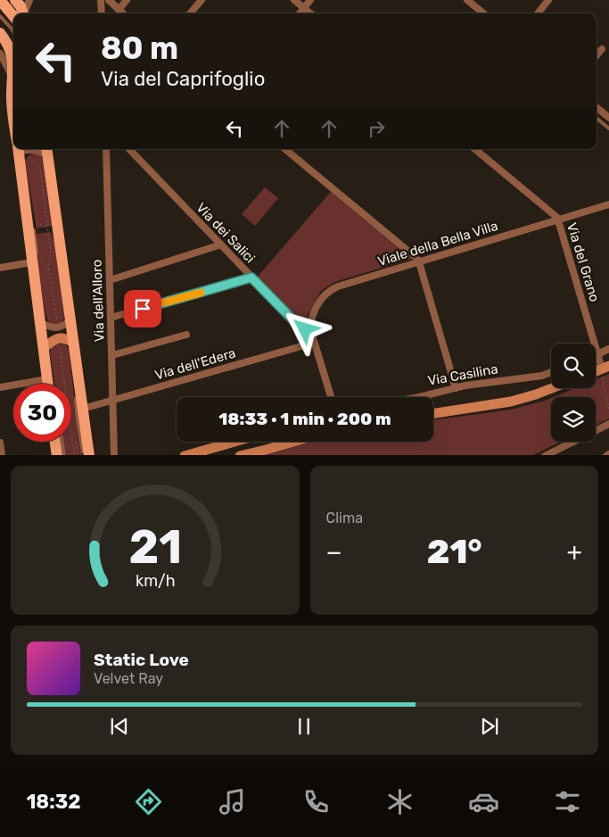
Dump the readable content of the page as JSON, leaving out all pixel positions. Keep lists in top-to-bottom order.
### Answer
{
  "streets": {
    "street": [
      "Via dei Salici",
      "Viale della Bella Villa",
      "Via del Grano",
      "Via dell'Alloro",
      "Via dell'Edera",
      "Via Casilina"
    ]
  },
  "crossings": [
    ["Via dei Salici", "Viale della Bella Villa"],
    ["Viale della Bella Villa", "Via del Grano"],
    ["Via dell'Alloro", "Via dell'Edera"]
  ],
  "page": {
    "turn": ["80 m", "Via del Caprifoglio"],
    "limit": "30",
    "trip": "18:33 · 1 min · 200 m",
    "tile": "Clima",
    "heat": ["−", "21°", "+"],
    "song": ["Static Love", "Velvet Ray"],
    "tabs": "18:32",
    "gauge": ["21", "km/h"]
  }
}
